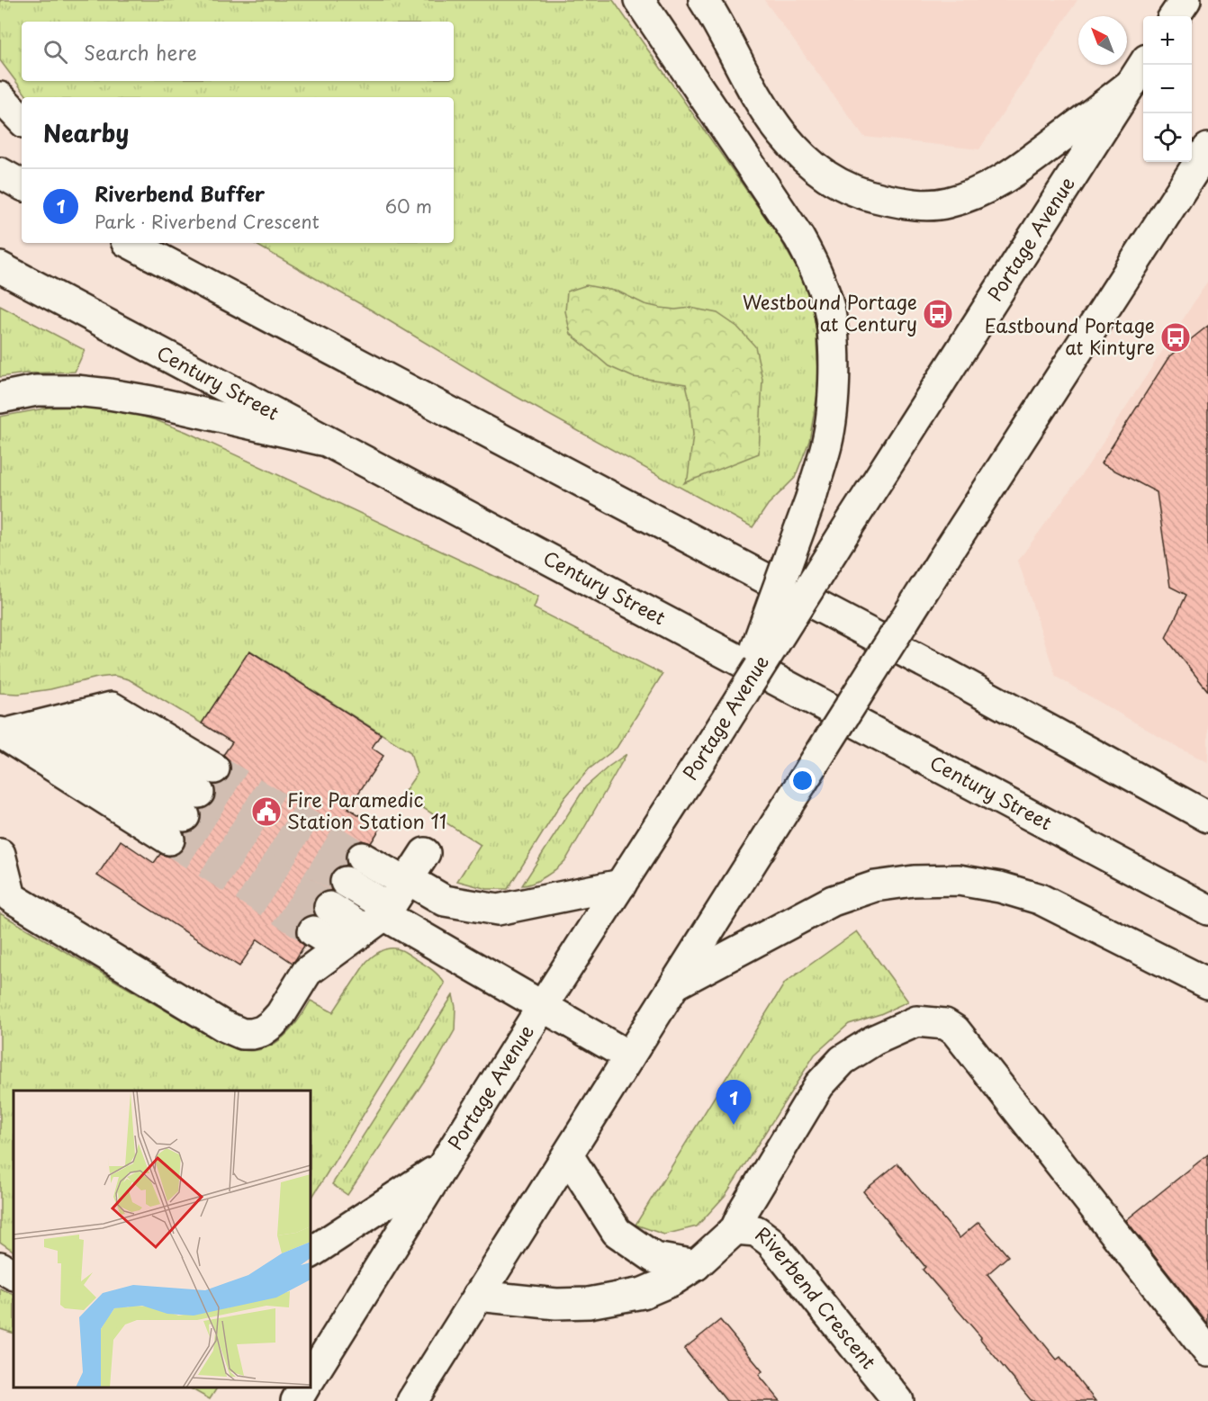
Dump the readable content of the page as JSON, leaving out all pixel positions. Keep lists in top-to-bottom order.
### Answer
{
  "streets": {
    "main road": ["Portage Avenue", "Century Street", "Riverbend Crescent"]
  },
  "places": {
    "bus stop": ["Westbound Portage at Century", "Eastbound Portage at Kintyre"],
    "public building": ["Fire Paramedic Station Station 11"]
  },
  "north": "top left",
  "page": {
    "map_buttons": ["+", "−"],
    "search": "Search here",
    "heading": "Nearby",
    "list": [
      {
        "mark": "1",
        "name": "Riverbend Buffer",
        "note": "Park · Riverbend Crescent",
        "value": "60 m"
      }
    ],
    "pins": "1"
  }
}
